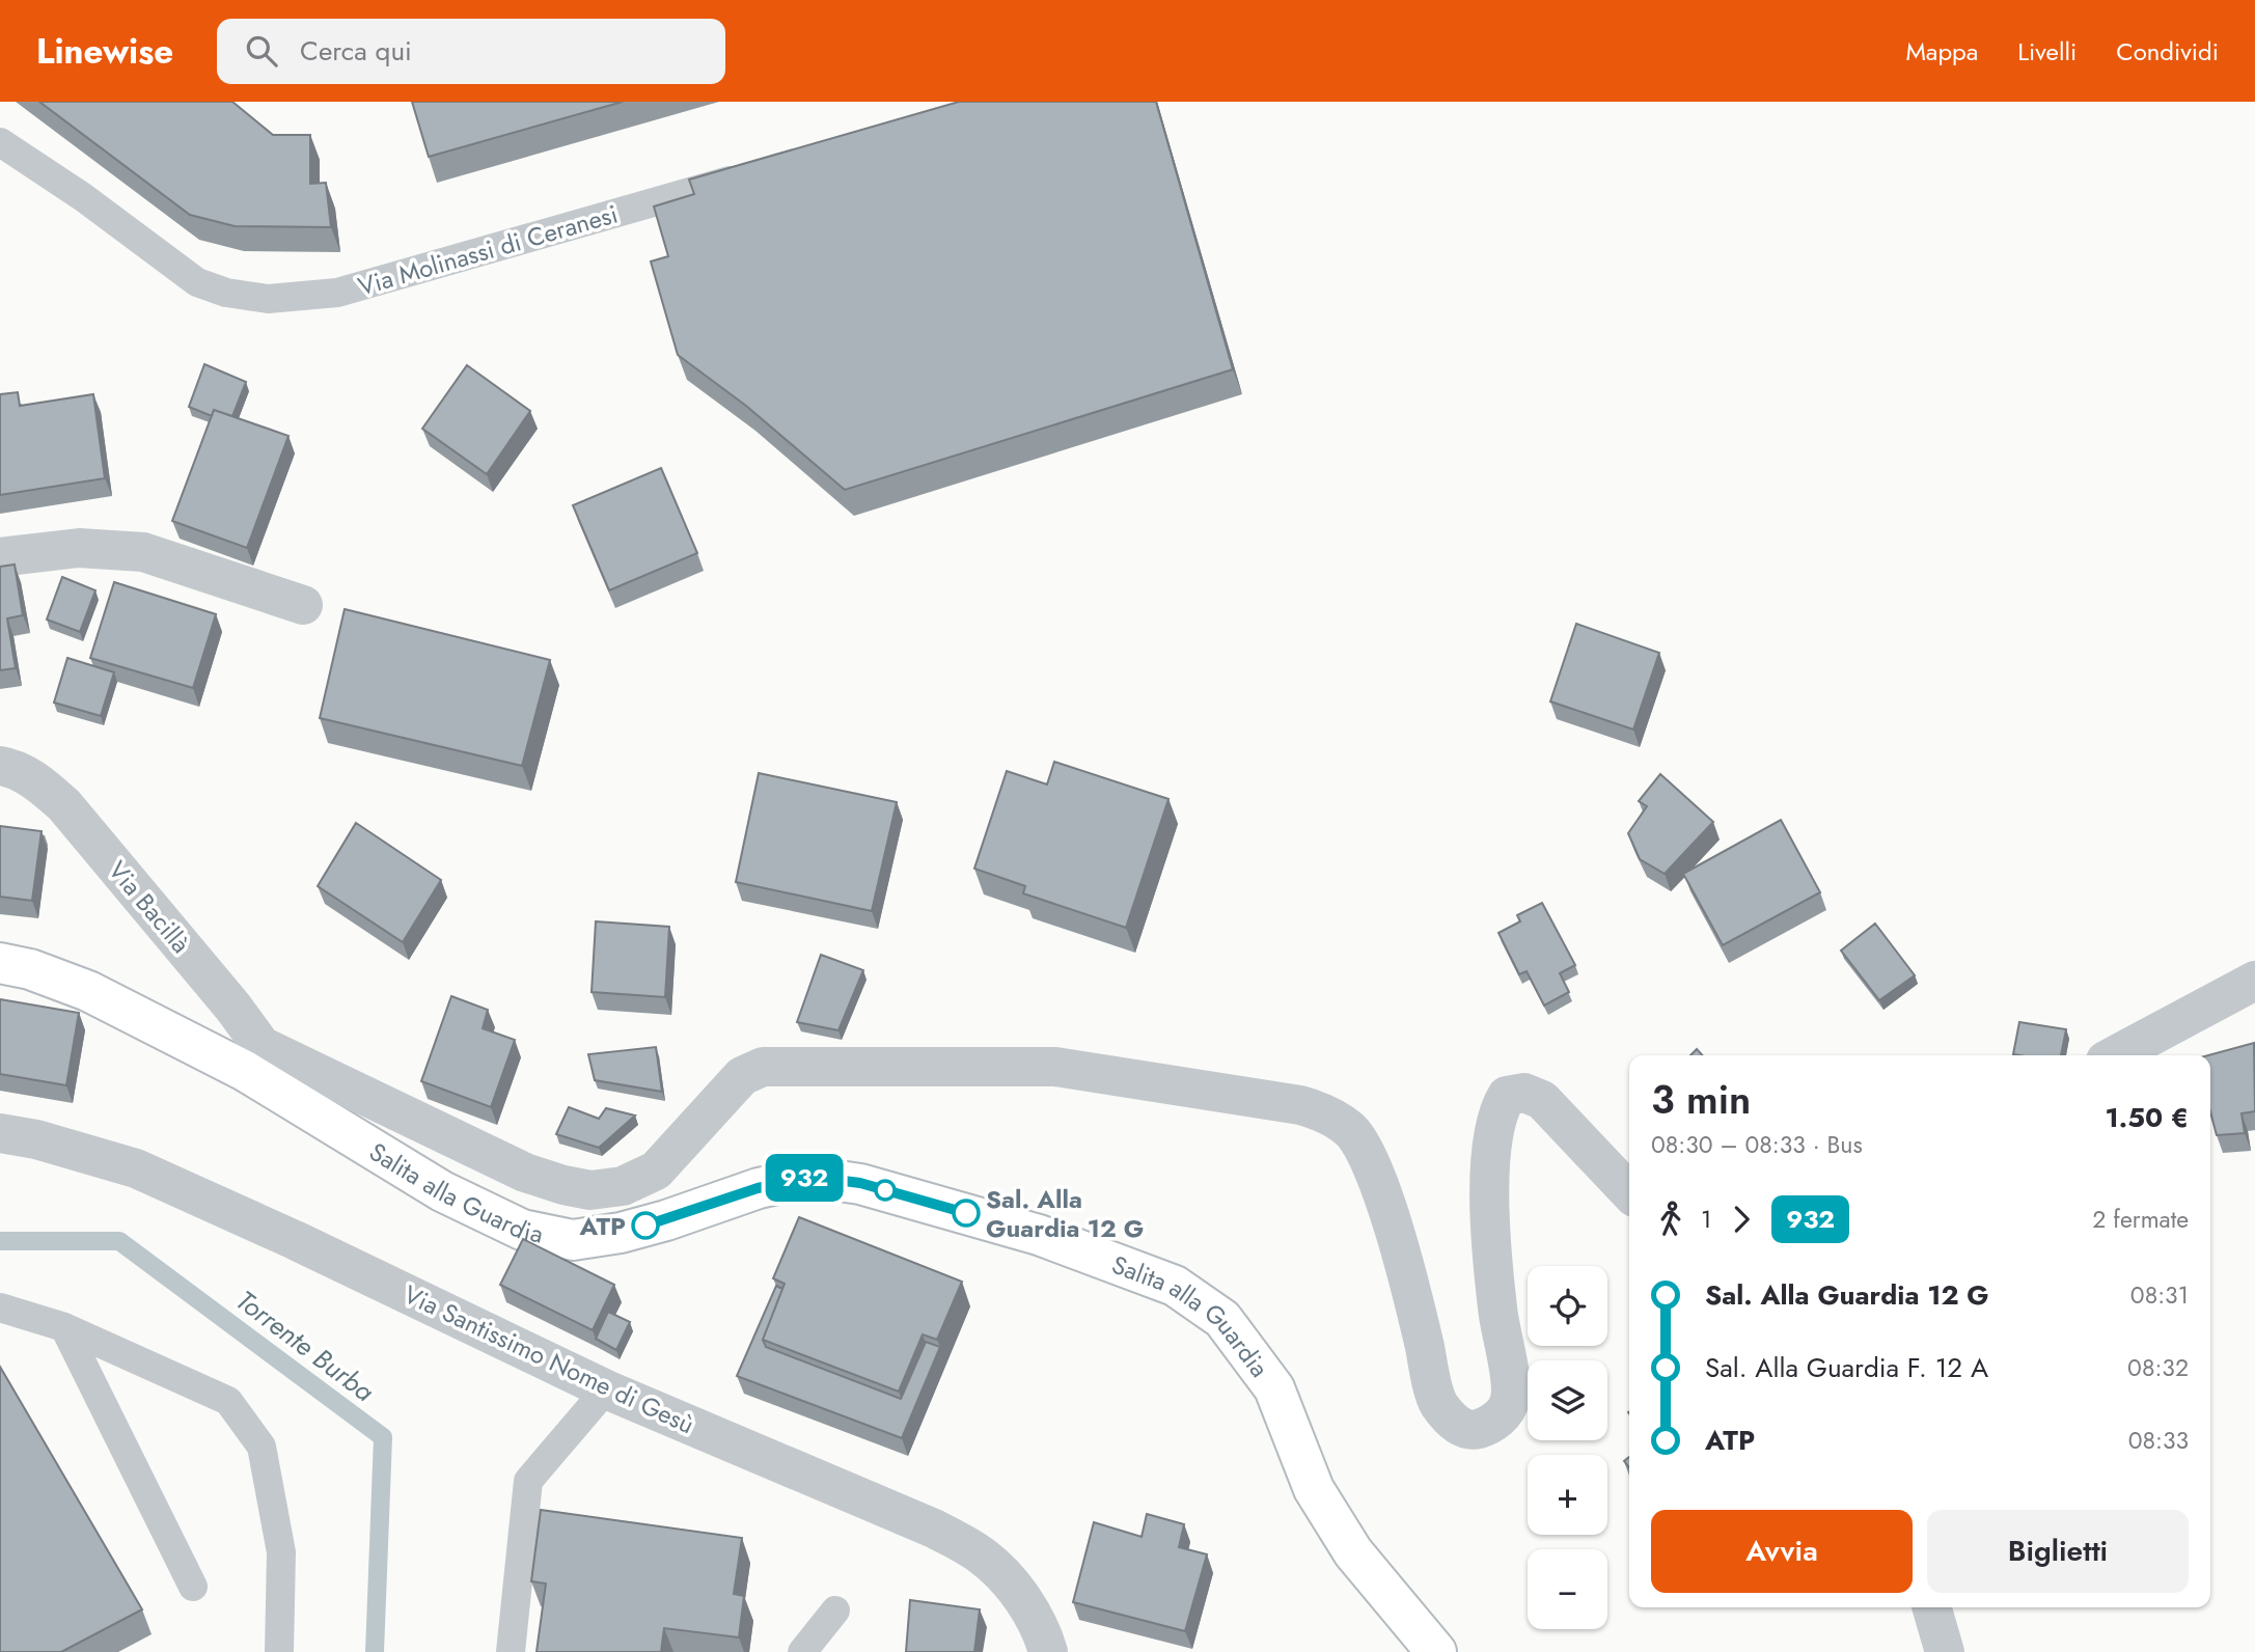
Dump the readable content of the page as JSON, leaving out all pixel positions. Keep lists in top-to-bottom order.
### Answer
{
  "streets": {
    "main road": ["Salita alla Guardia"],
    "street": ["Via Bacillà", "Via Santissimo Nome di Gesù"],
    "lane": ["Via Molinassi di Ceranesi"]
  },
  "crossings": [
    ["Via Bacillà", "Salita alla Guardia"]
  ],
  "water": ["Torrente Burba"],
  "places": ["Sal. Alla Guardia 12 G", "ATP"],
  "lines": ["bus line 932"],
  "page": {
    "header": "Linewise",
    "search": "Cerca qui",
    "nav": ["Mappa", "Livelli", "Condividi"],
    "on_map": "932",
    "heading": ["3 min", "08:30 – 08:33 · Bus", "1.50 €"],
    "legs": ["1", "932", "2 fermate"],
    "list": [
      {
        "name": "Sal. Alla Guardia 12 G",
        "value": "08:31"
      },
      {
        "name": "Sal. Alla Guardia F. 12 A",
        "value": "08:32"
      },
      {
        "name": "ATP",
        "value": "08:33"
      }
    ],
    "map_buttons": ["+", "−"],
    "buttons": ["Avvia", "Biglietti"]
  }
}
